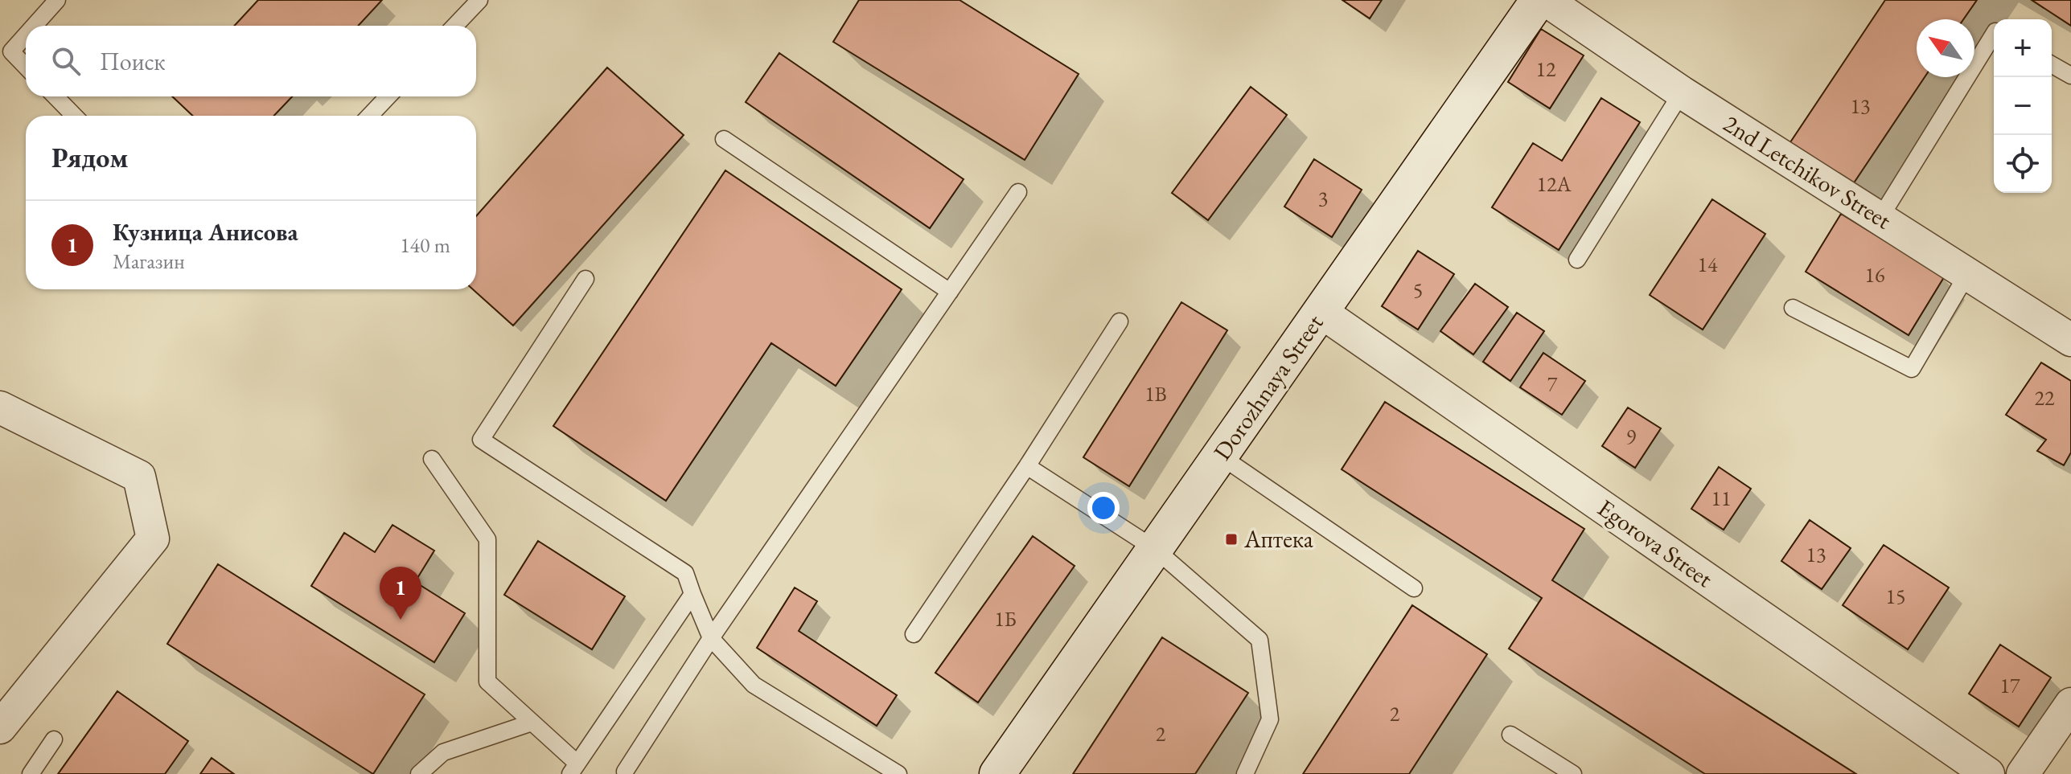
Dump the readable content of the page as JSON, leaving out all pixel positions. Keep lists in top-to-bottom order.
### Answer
{
  "streets": {
    "main road": ["Dorozhnaya Street"],
    "street": ["2nd Letchikov Street", "Egorova Street"]
  },
  "crossings": [
    ["Dorozhnaya Street", "Egorova Street"]
  ],
  "places": {
    "transit": ["Аптека"]
  },
  "house_numbers": [
    "12",
    "13",
    "12А",
    "3",
    "14",
    "16",
    "5",
    "7",
    "1В",
    "22",
    "9",
    "11",
    "13",
    "15",
    "1Б",
    "17",
    "2",
    "2"
  ],
  "north": "top left",
  "page": {
    "map_buttons": ["+", "−"],
    "search": "Поиск",
    "heading": "Рядом",
    "list": [
      {
        "mark": "1",
        "name": "Кузница Анисова",
        "note": "Магазин",
        "value": "140 m"
      }
    ],
    "pins": "1"
  }
}
